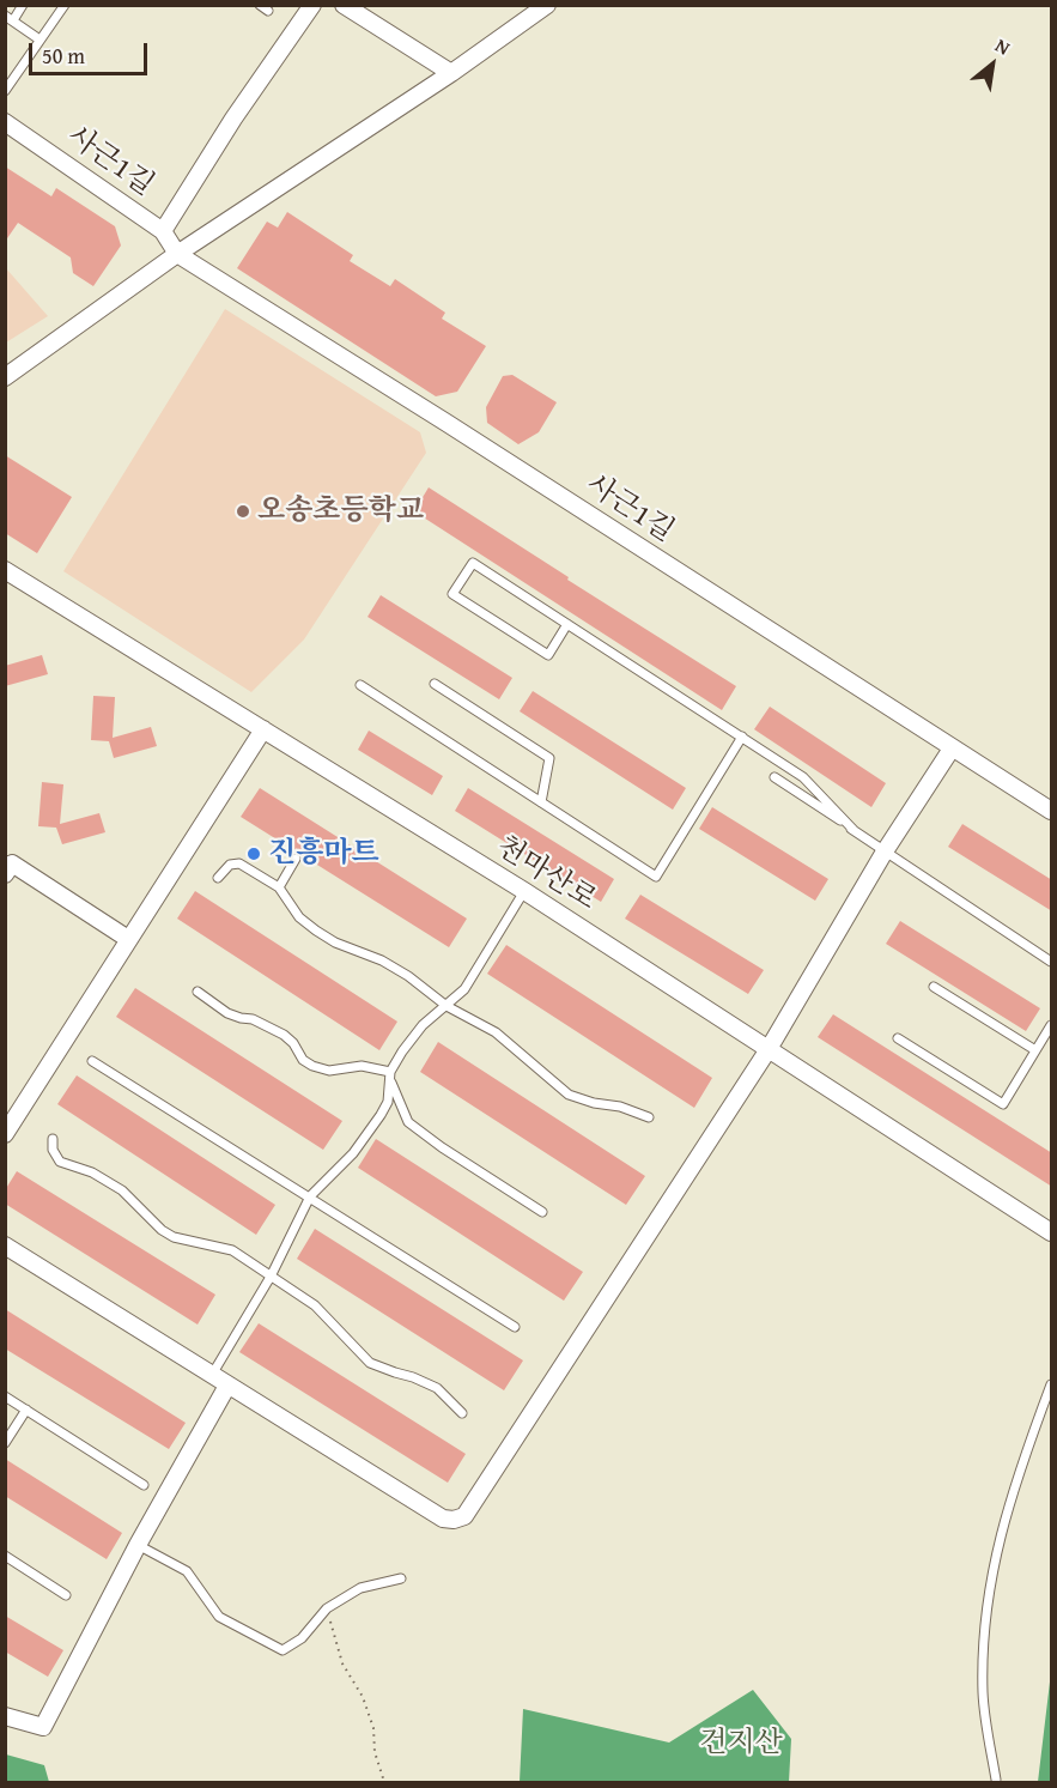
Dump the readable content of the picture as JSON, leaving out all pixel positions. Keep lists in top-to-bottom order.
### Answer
{
  "streets": {
    "street": ["사근1길", "천마산로"]
  },
  "parks": ["건지산"],
  "places": ["오송초등학교", "진흥마트"],
  "scale_bar": "50 m",
  "north": "top right"
}
